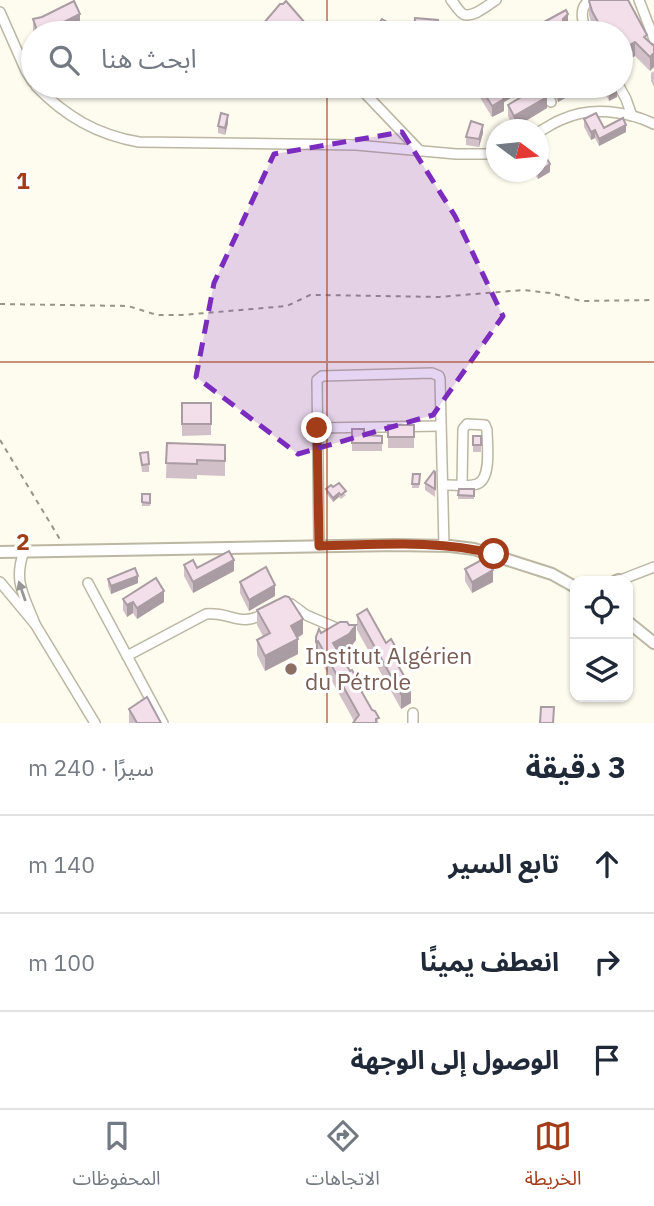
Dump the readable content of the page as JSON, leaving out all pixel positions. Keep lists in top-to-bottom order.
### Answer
{
  "places": ["Institut Algérien du Pétrole"],
  "north": "right",
  "page": {
    "search": "ابحث هنا",
    "heading": ["3 دقيقة", "سيرًا · 240 m"],
    "list": [
      ["تابع السير", "140 m"],
      ["انعطف يمينًا", "100 m"],
      "الوصول إلى الوجهة"
    ],
    "nav": ["الخريطة", "الاتجاهات", "المحفوظات"]
  },
  "grid": {
    "rows": ["1", "2"]
  }
}
